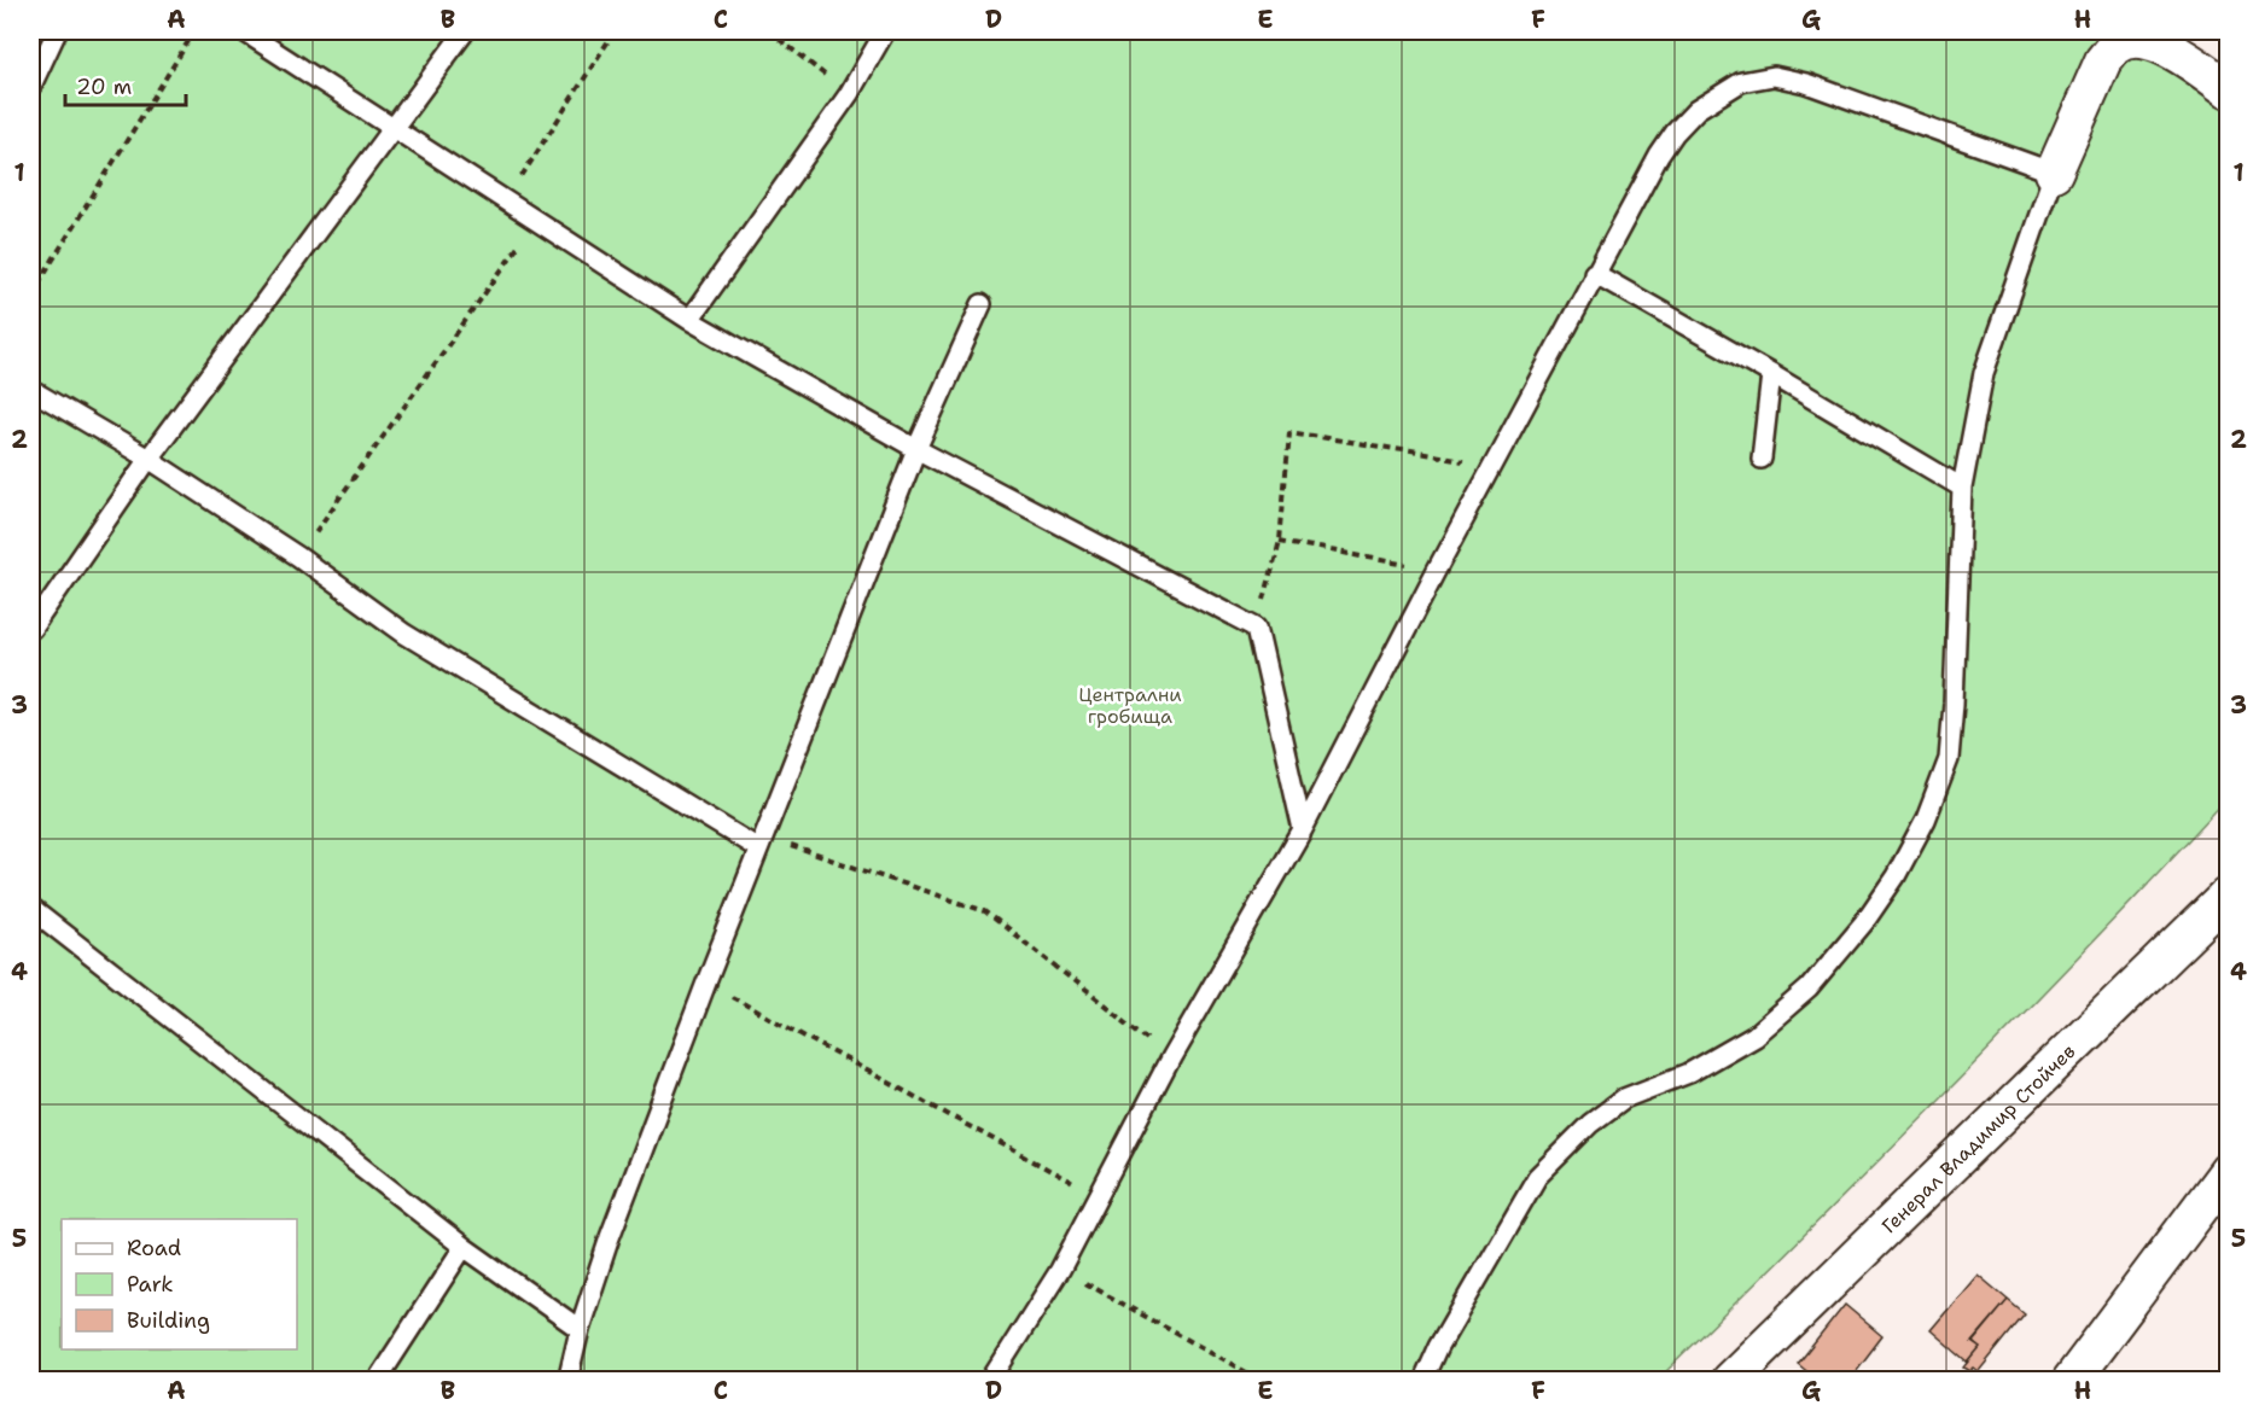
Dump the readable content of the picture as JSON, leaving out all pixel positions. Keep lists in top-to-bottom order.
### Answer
{
  "streets": {
    "street": ["Генерал Владимир Стойчев"]
  },
  "parks": ["Централни гробища"],
  "legend": ["Road", "Park", "Building"],
  "scale_bar": "20 m",
  "grid": {
    "columns": [
      "A",
      "B",
      "C",
      "D",
      "E",
      "F",
      "G",
      "H"
    ],
    "rows": [
      "1",
      "2",
      "3",
      "4",
      "5"
    ]
  }
}
